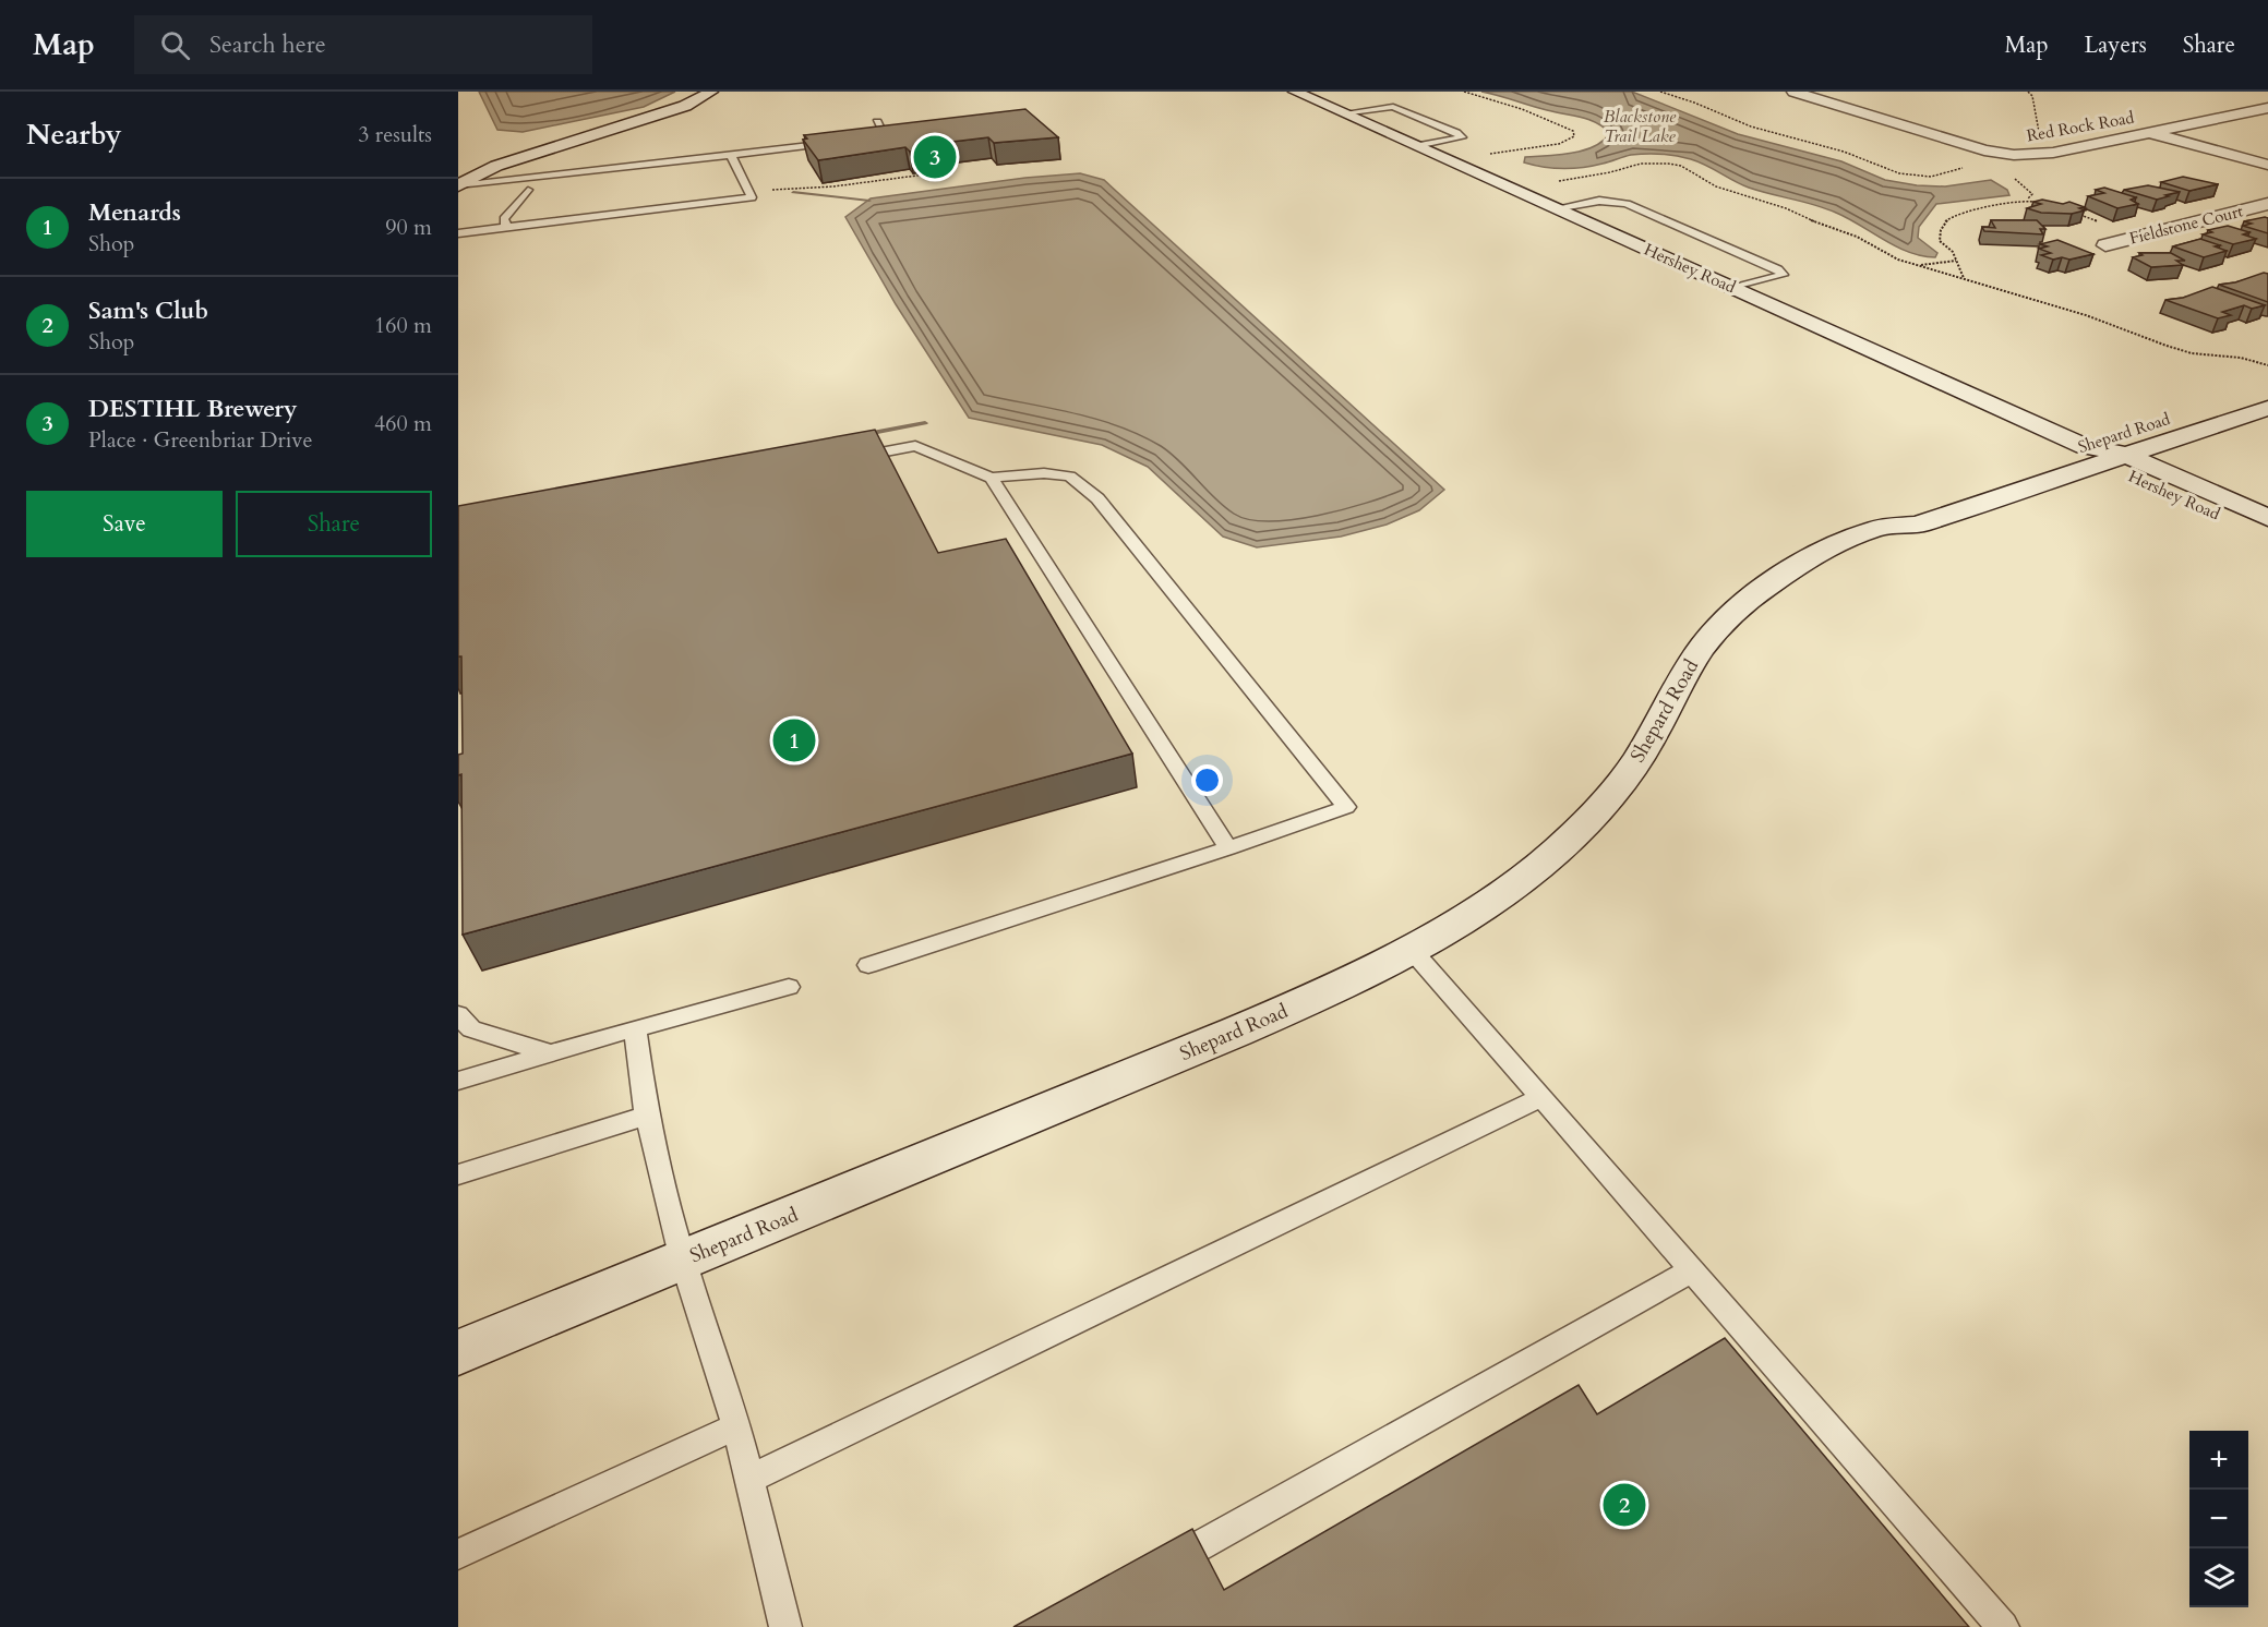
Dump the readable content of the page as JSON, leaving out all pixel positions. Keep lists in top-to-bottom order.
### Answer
{
  "streets": {
    "street": [
      "Red Rock Road",
      "Fieldstone Court",
      "Hershey Road",
      "Shepard Road"
    ]
  },
  "crossings": [
    ["Hershey Road", "Shepard Road"]
  ],
  "water": ["Blackstone Trail Lake"],
  "page": {
    "header": "Map",
    "search": "Search here",
    "nav": ["Map", "Layers", "Share"],
    "heading": ["Nearby", "3 results"],
    "pins": ["3", "1", "2"],
    "list": [
      {
        "mark": "1",
        "name": "Menards",
        "note": "Shop",
        "value": "90 m"
      },
      {
        "mark": "2",
        "name": "Sam's Club",
        "note": "Shop",
        "value": "160 m"
      },
      {
        "mark": "3",
        "name": "DESTIHL Brewery",
        "note": "Place · Greenbriar Drive",
        "value": "460 m"
      }
    ],
    "buttons": ["Save", "Share"],
    "map_buttons": ["+", "−"]
  }
}
